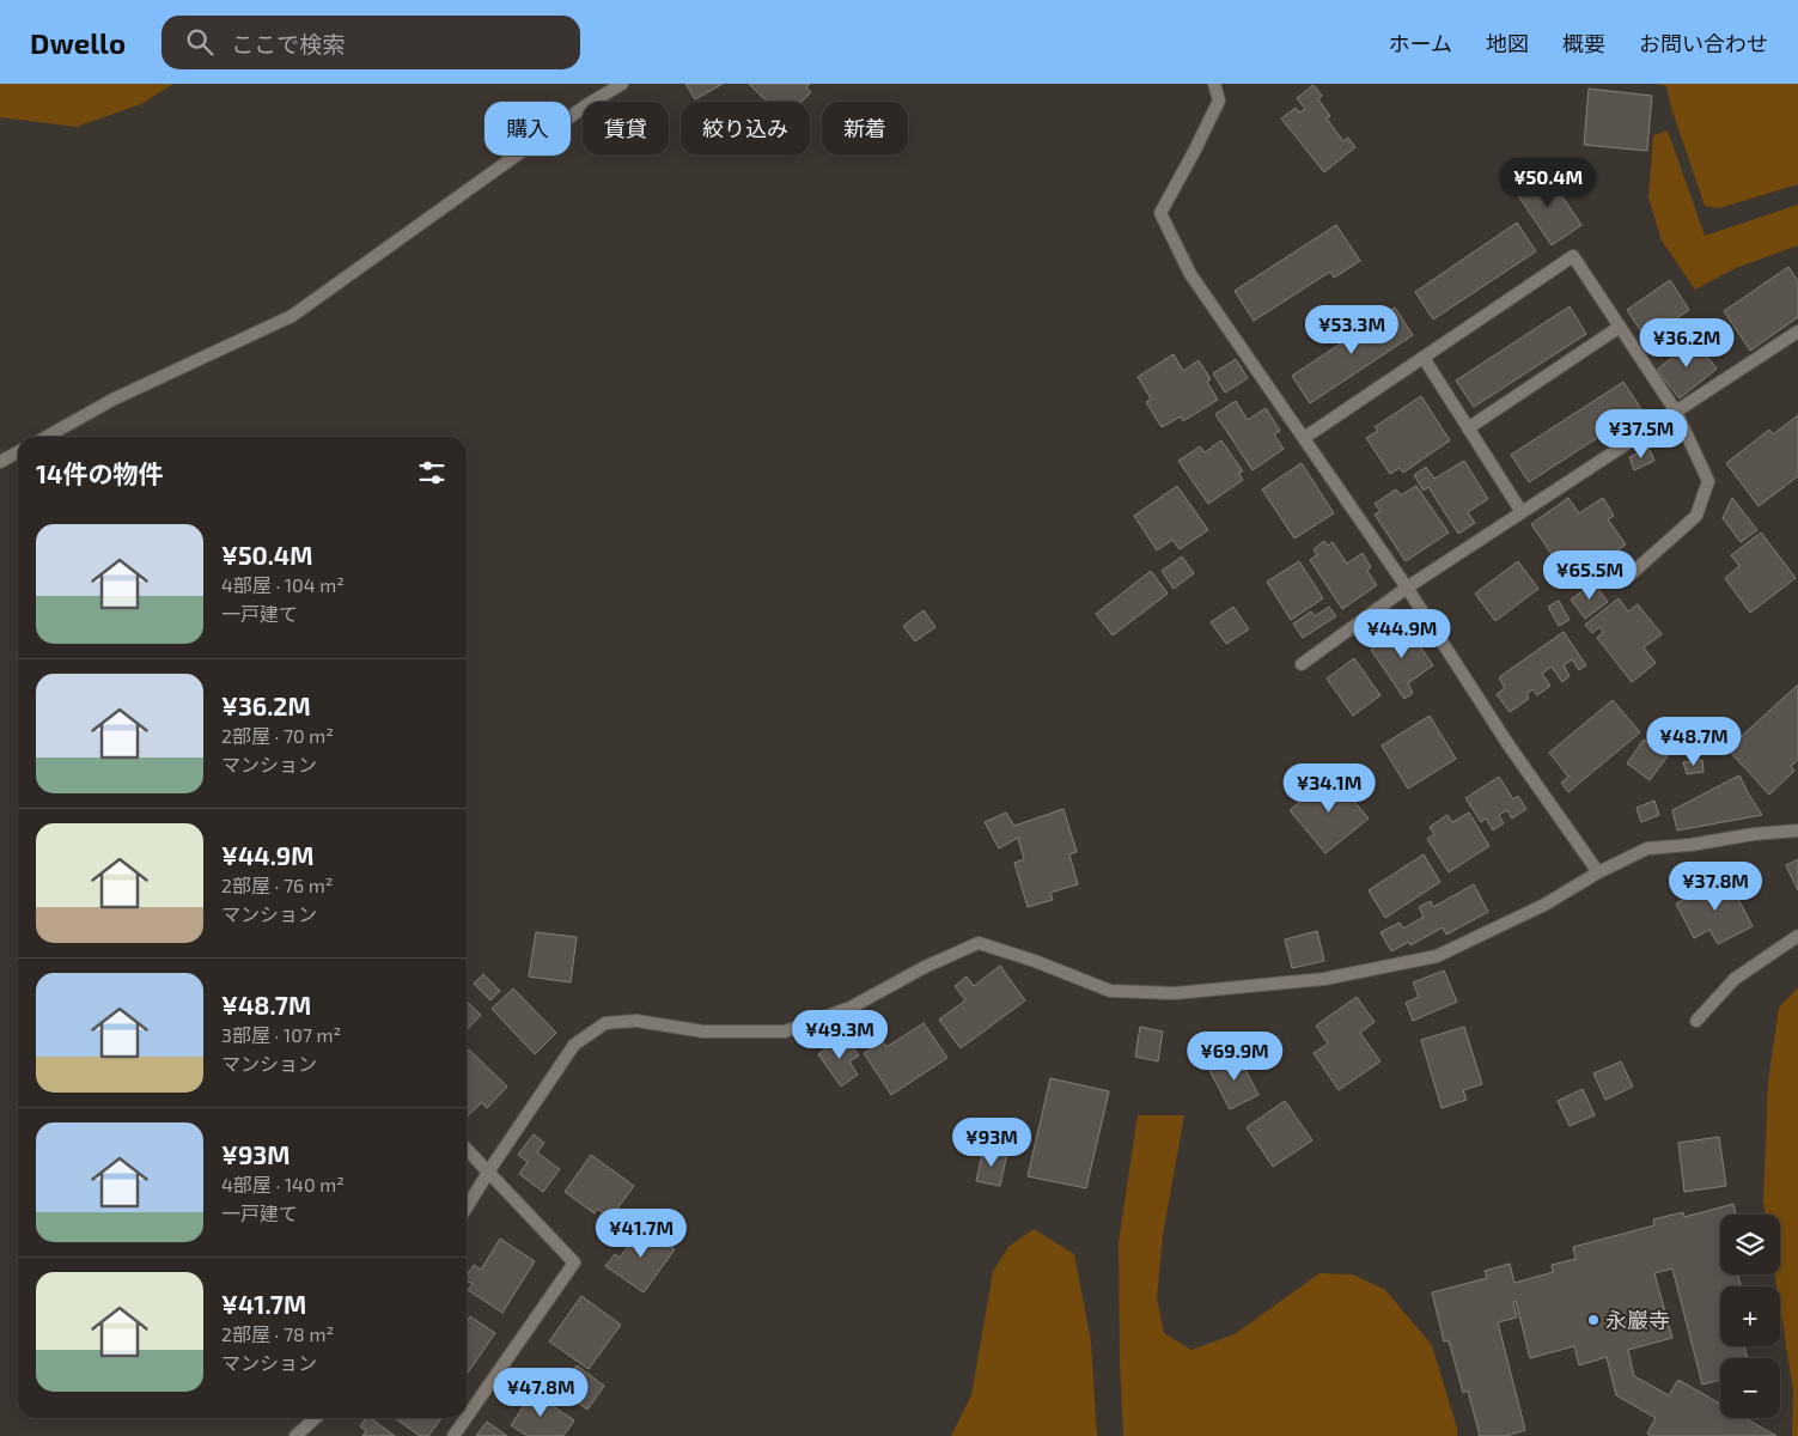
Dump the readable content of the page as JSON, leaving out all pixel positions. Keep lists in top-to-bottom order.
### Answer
{
  "places": ["永巖寺"],
  "page": {
    "header": "Dwello",
    "search": "ここで検索",
    "nav": [
      "ホーム",
      "地図",
      "概要",
      "お問い合わせ"
    ],
    "chip": [
      "購入",
      "賃貸",
      "絞り込み",
      "新着"
    ],
    "price": [
      "¥50.4M",
      "¥53.3M",
      "¥36.2M",
      "¥37.5M",
      "¥65.5M",
      "¥44.9M",
      "¥48.7M",
      "¥34.1M",
      "¥37.8M",
      "¥49.3M",
      "¥69.9M",
      "¥93M",
      "¥41.7M",
      "¥47.8M"
    ],
    "heading": "14件の物件",
    "list": [
      {
        "name": "¥50.4M",
        "note": "4部屋 · 104 m² · 一戸建て"
      },
      {
        "name": "¥36.2M",
        "note": "2部屋 · 70 m² · マンション"
      },
      {
        "name": "¥44.9M",
        "note": "2部屋 · 76 m² · マンション"
      },
      {
        "name": "¥48.7M",
        "note": "3部屋 · 107 m² · マンション"
      },
      {
        "name": "¥93M",
        "note": "4部屋 · 140 m² · 一戸建て"
      },
      {
        "name": "¥41.7M",
        "note": "2部屋 · 78 m² · マンション"
      }
    ],
    "map_buttons": ["+", "−"]
  }
}
